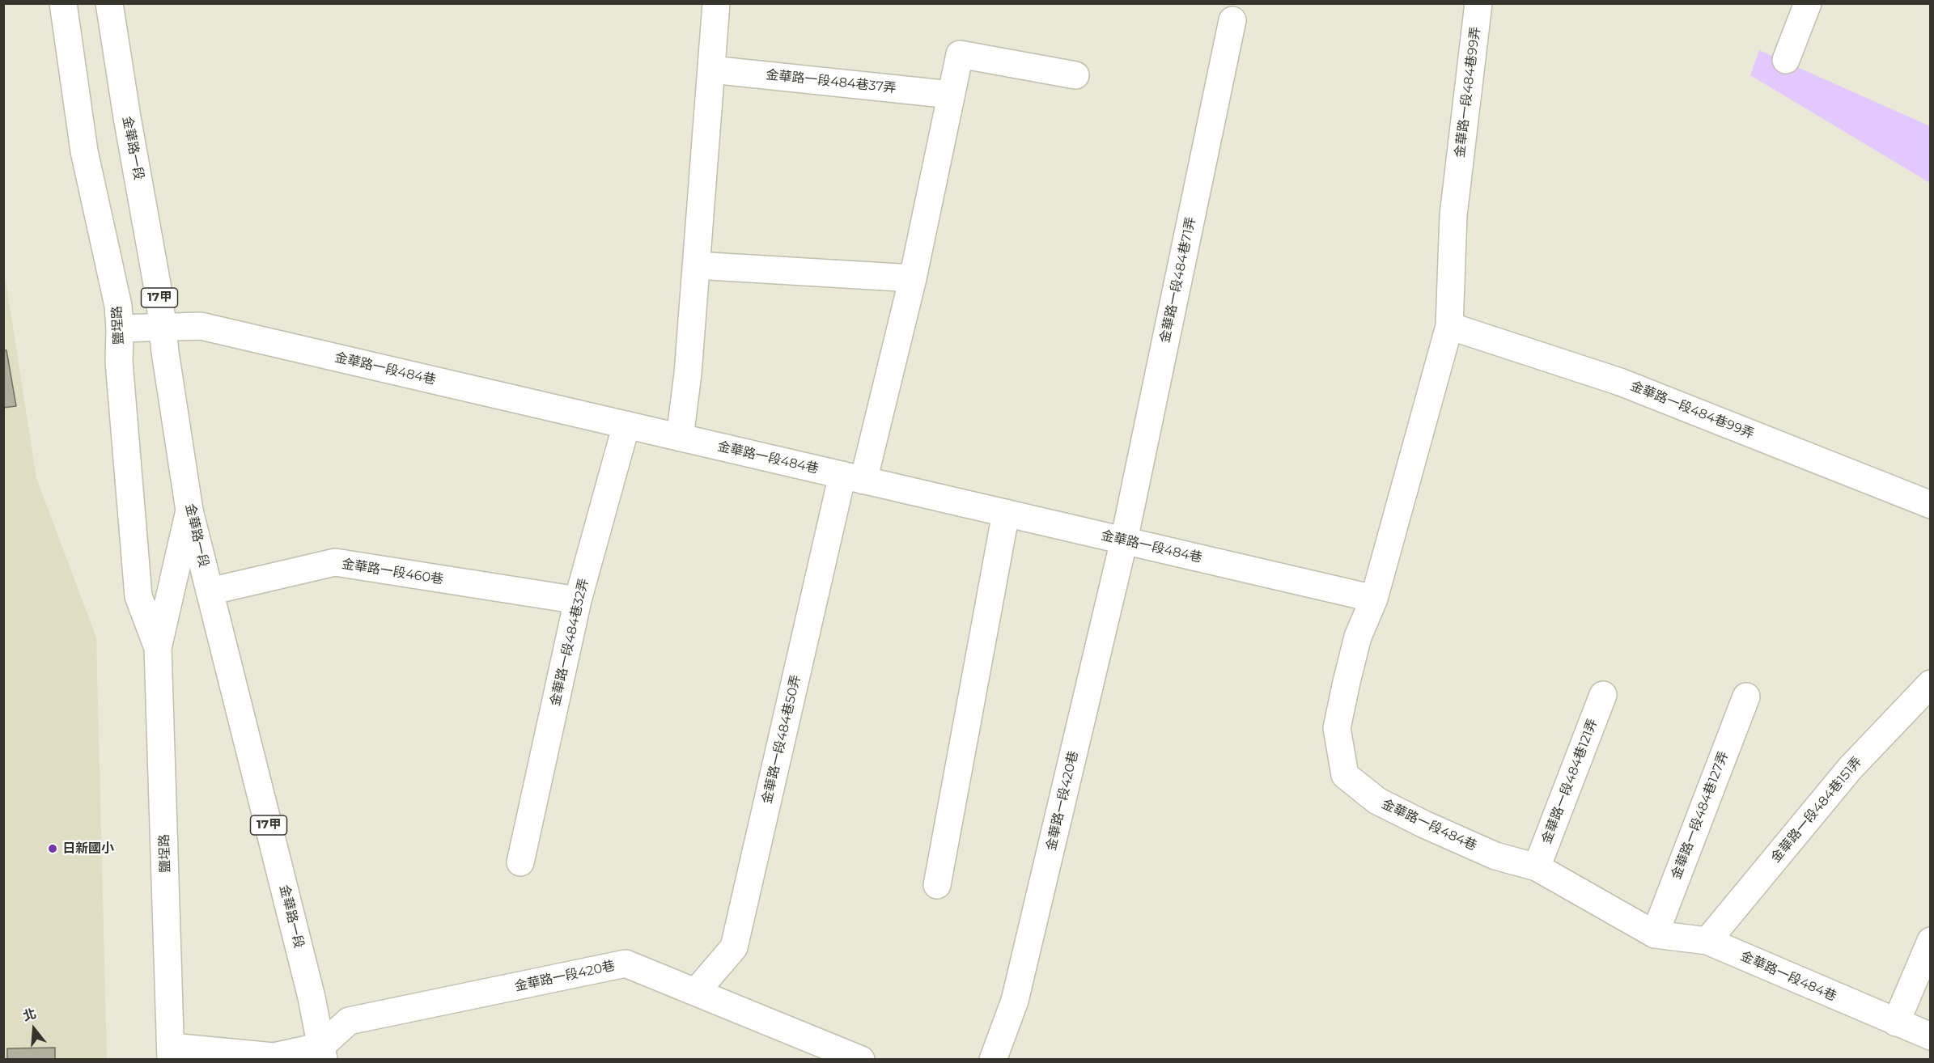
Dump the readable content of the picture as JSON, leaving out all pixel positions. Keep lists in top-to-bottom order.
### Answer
{
  "streets": {
    "street": [
      "金華路一段484巷37弄",
      "金華路一段484巷99弄",
      "金華路一段",
      "金華路一段484巷71弄",
      "17甲",
      "鹽埕路",
      "金華路一段484巷",
      "金華路一段460巷",
      "金華路一段484巷32弄",
      "金華路一段484巷50弄",
      "金華路一段484巷121弄",
      "金華路一段420巷",
      "金華路一段484巷151弄",
      "金華路一段484巷127弄"
    ]
  },
  "crossings": [
    ["金華路一段484巷99弄", "金華路一段484巷"],
    ["金華路一段", "鹽埕路"],
    ["金華路一段", "金華路一段484巷"],
    ["金華路一段", "金華路一段460巷"],
    ["金華路一段", "金華路一段420巷"],
    ["金華路一段484巷71弄", "金華路一段484巷"],
    ["金華路一段484巷71弄", "金華路一段420巷"],
    ["鹽埕路", "金華路一段484巷"],
    ["金華路一段484巷", "金華路一段484巷32弄"],
    ["金華路一段484巷", "金華路一段484巷50弄"],
    ["金華路一段484巷", "金華路一段484巷121弄"],
    ["金華路一段484巷", "金華路一段420巷"],
    ["金華路一段484巷", "金華路一段484巷151弄"],
    ["金華路一段484巷", "金華路一段484巷127弄"],
    ["金華路一段460巷", "金華路一段484巷32弄"],
    ["金華路一段484巷50弄", "金華路一段420巷"]
  ],
  "places": ["日新國小"],
  "north": "top"
}
